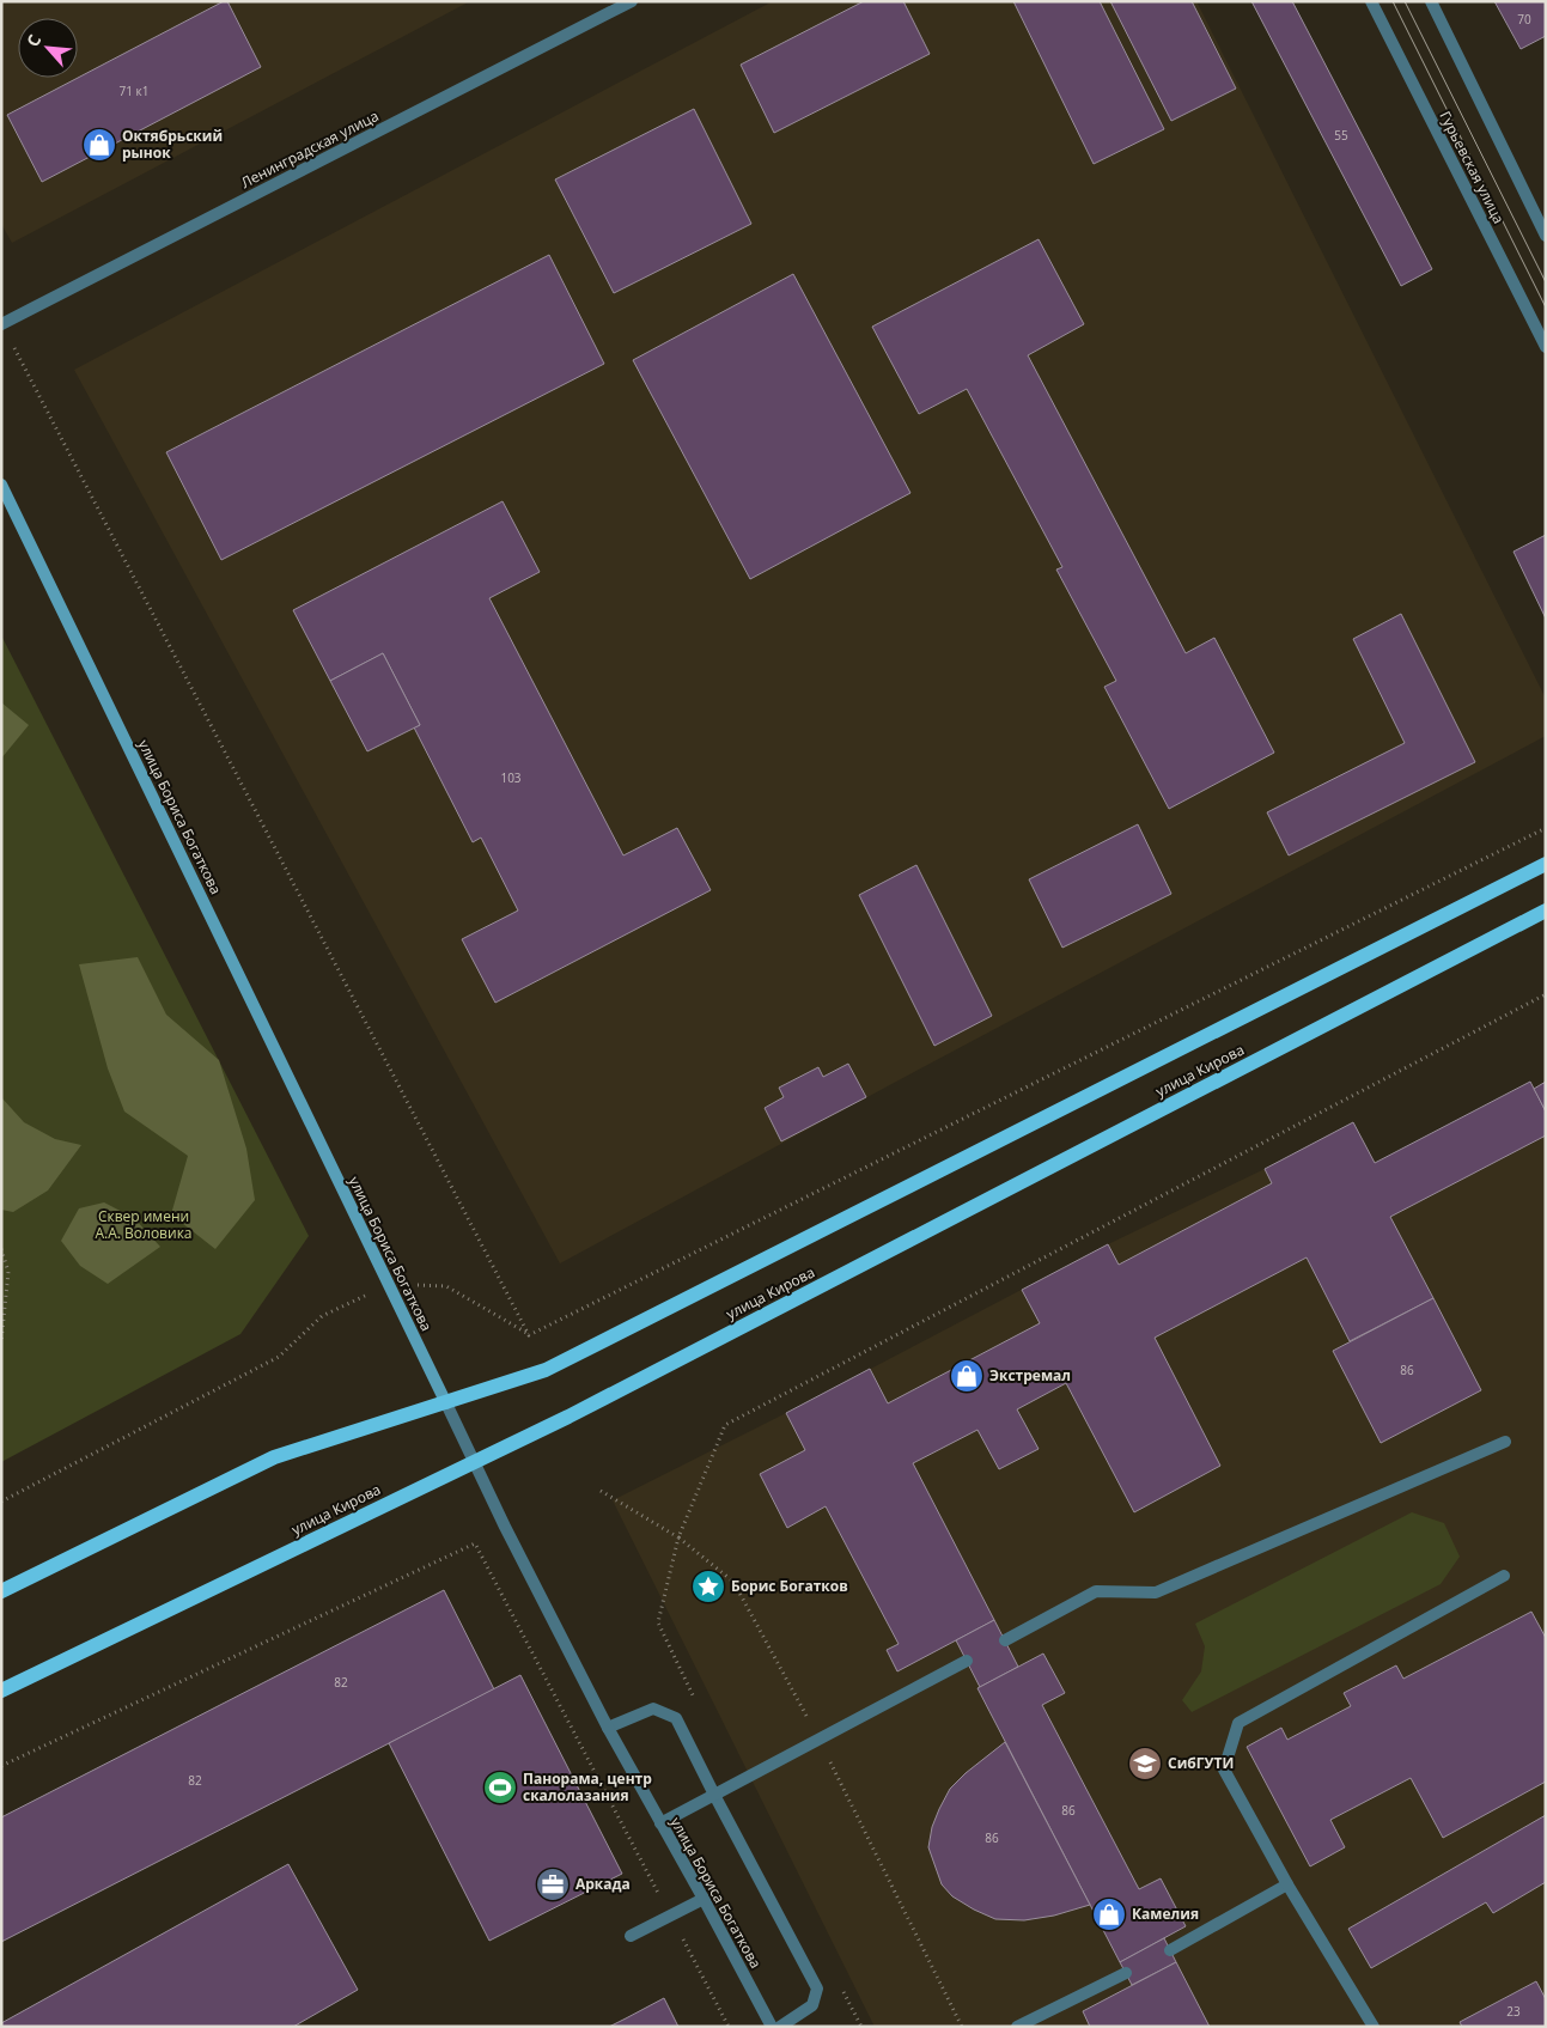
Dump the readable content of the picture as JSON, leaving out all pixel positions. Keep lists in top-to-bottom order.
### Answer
{
  "streets": {
    "main road": ["улица Бориса Богаткова", "улица Кирова"],
    "street": ["Ленинградская улица", "Гурьевская улица"]
  },
  "crossings": [
    ["улица Бориса Богаткова", "улица Кирова"]
  ],
  "parks": ["Cквер имени А.А. Воловика"],
  "places": {
    "shop": ["Октябрьский рынок", "Экстремал", "Камелия"],
    "place": ["Борис Богатков"],
    "school or university": ["СибГУТИ"],
    "sports": ["Панорама, центр скалолазания"],
    "office": ["Аркада"]
  },
  "house_numbers": [
    "70",
    "71 к1",
    "55",
    "103",
    "86",
    "82",
    "82",
    "86",
    "86",
    "23"
  ],
  "north": "top left"
}
